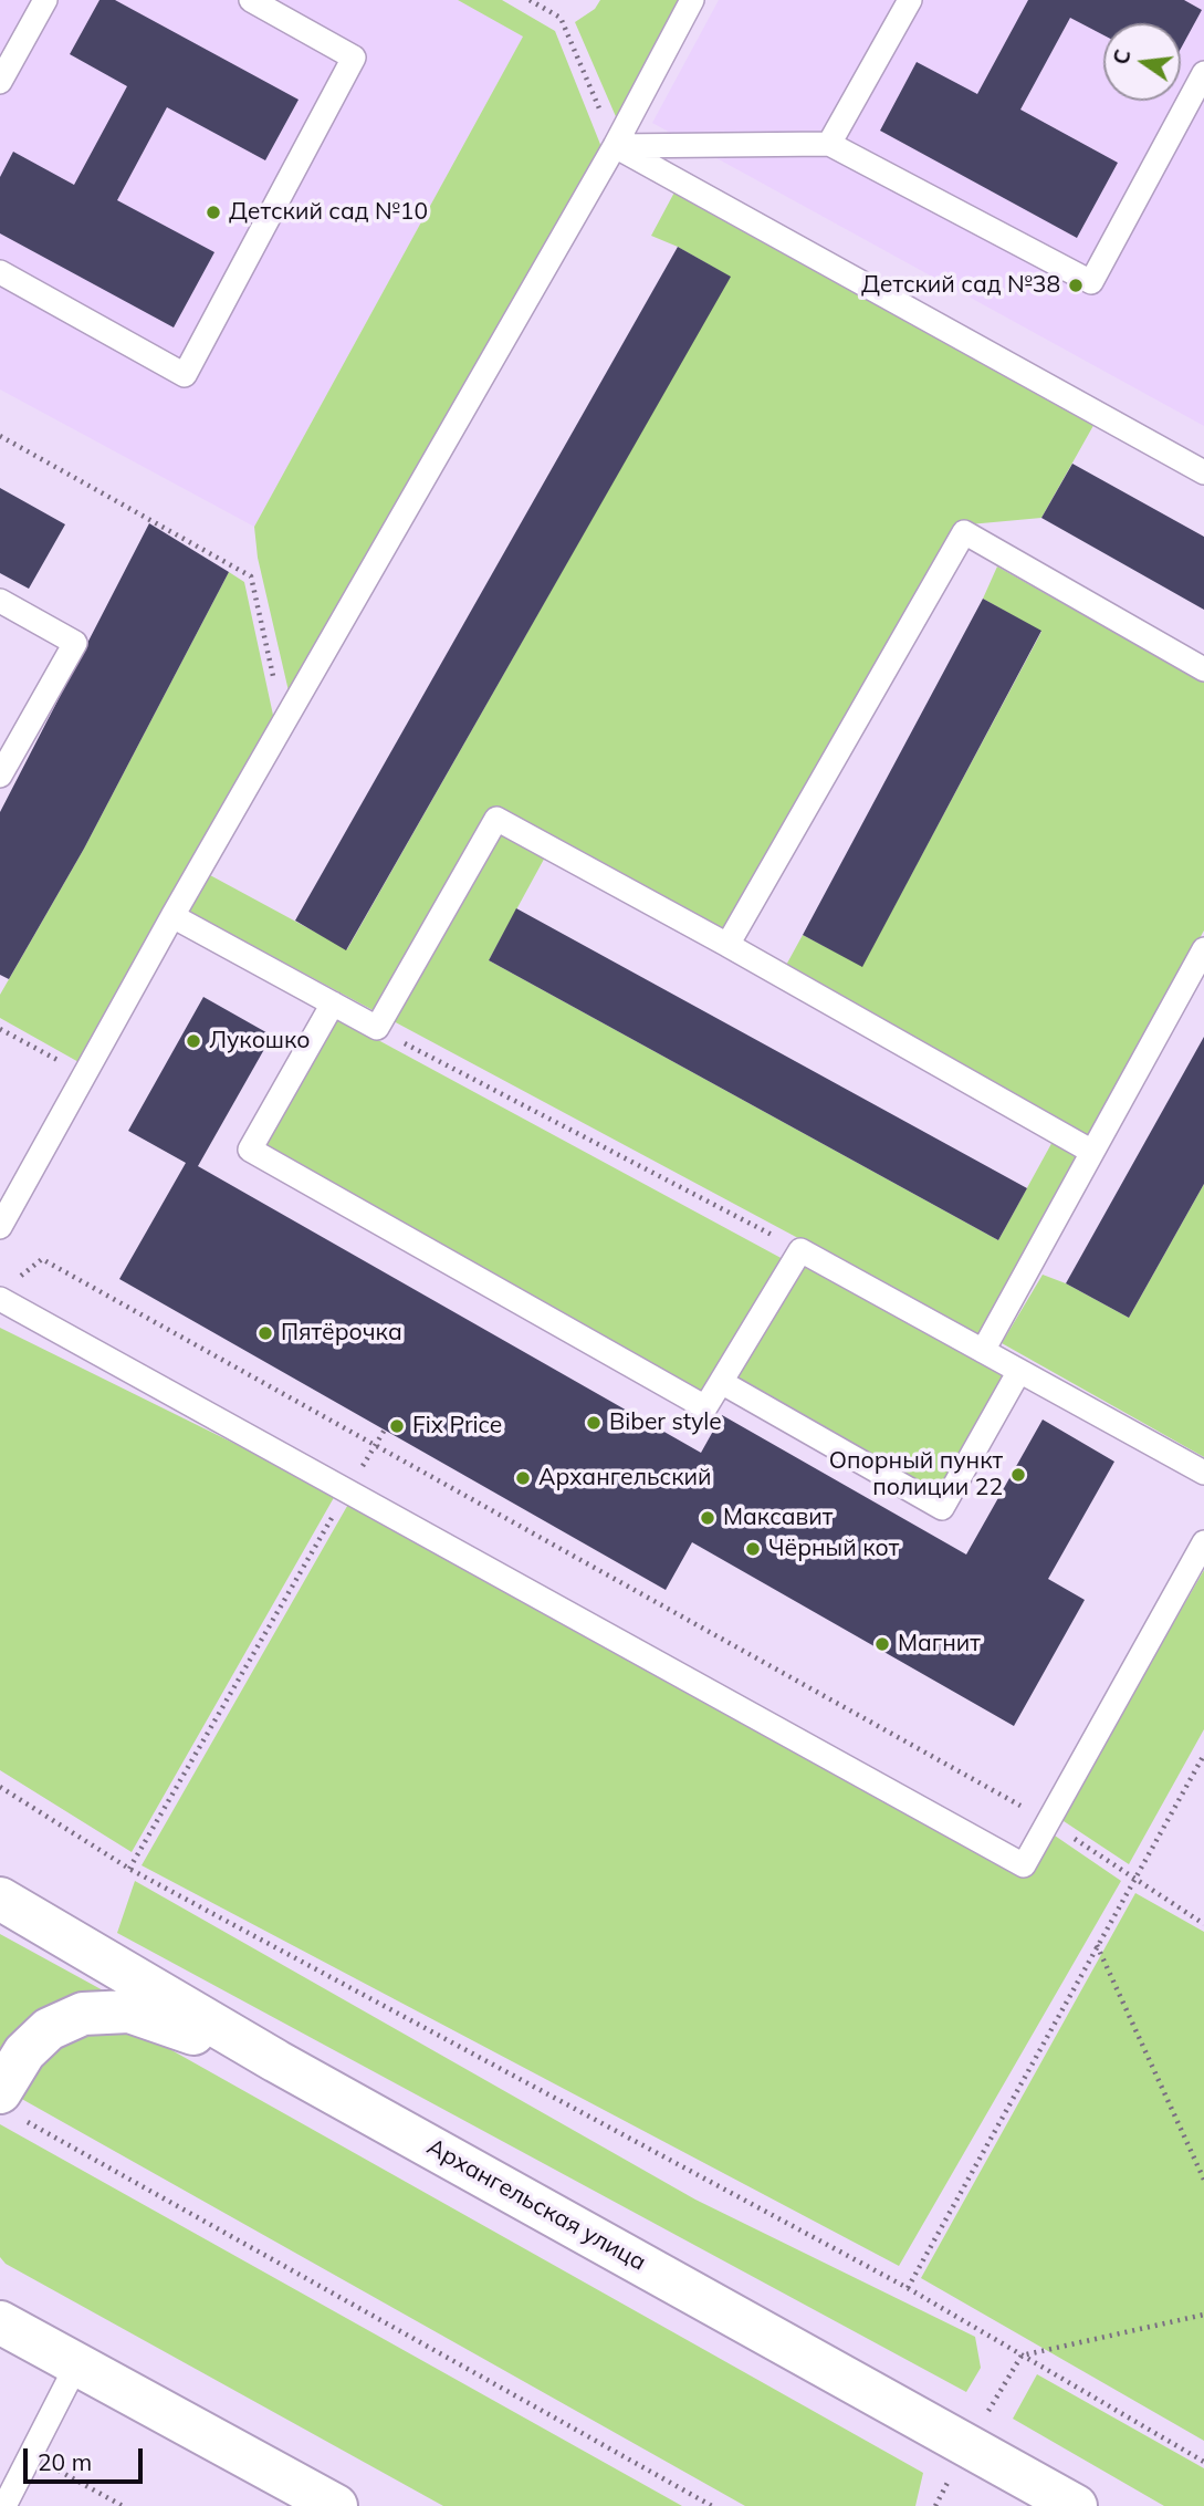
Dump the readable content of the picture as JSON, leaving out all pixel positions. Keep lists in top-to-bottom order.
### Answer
{
  "streets": {
    "main road": ["Архангельская улица"]
  },
  "places": [
    "Детский сад №10",
    "Детский сад №38",
    "Лукошко",
    "Пятёрочка",
    "Biber style",
    "Fix Price",
    "Опорный пункт полиции 22",
    "Архангельский",
    "Максавит",
    "Чёрный кот",
    "Магнит"
  ],
  "scale_bar": "20 m",
  "north": "left"
}
